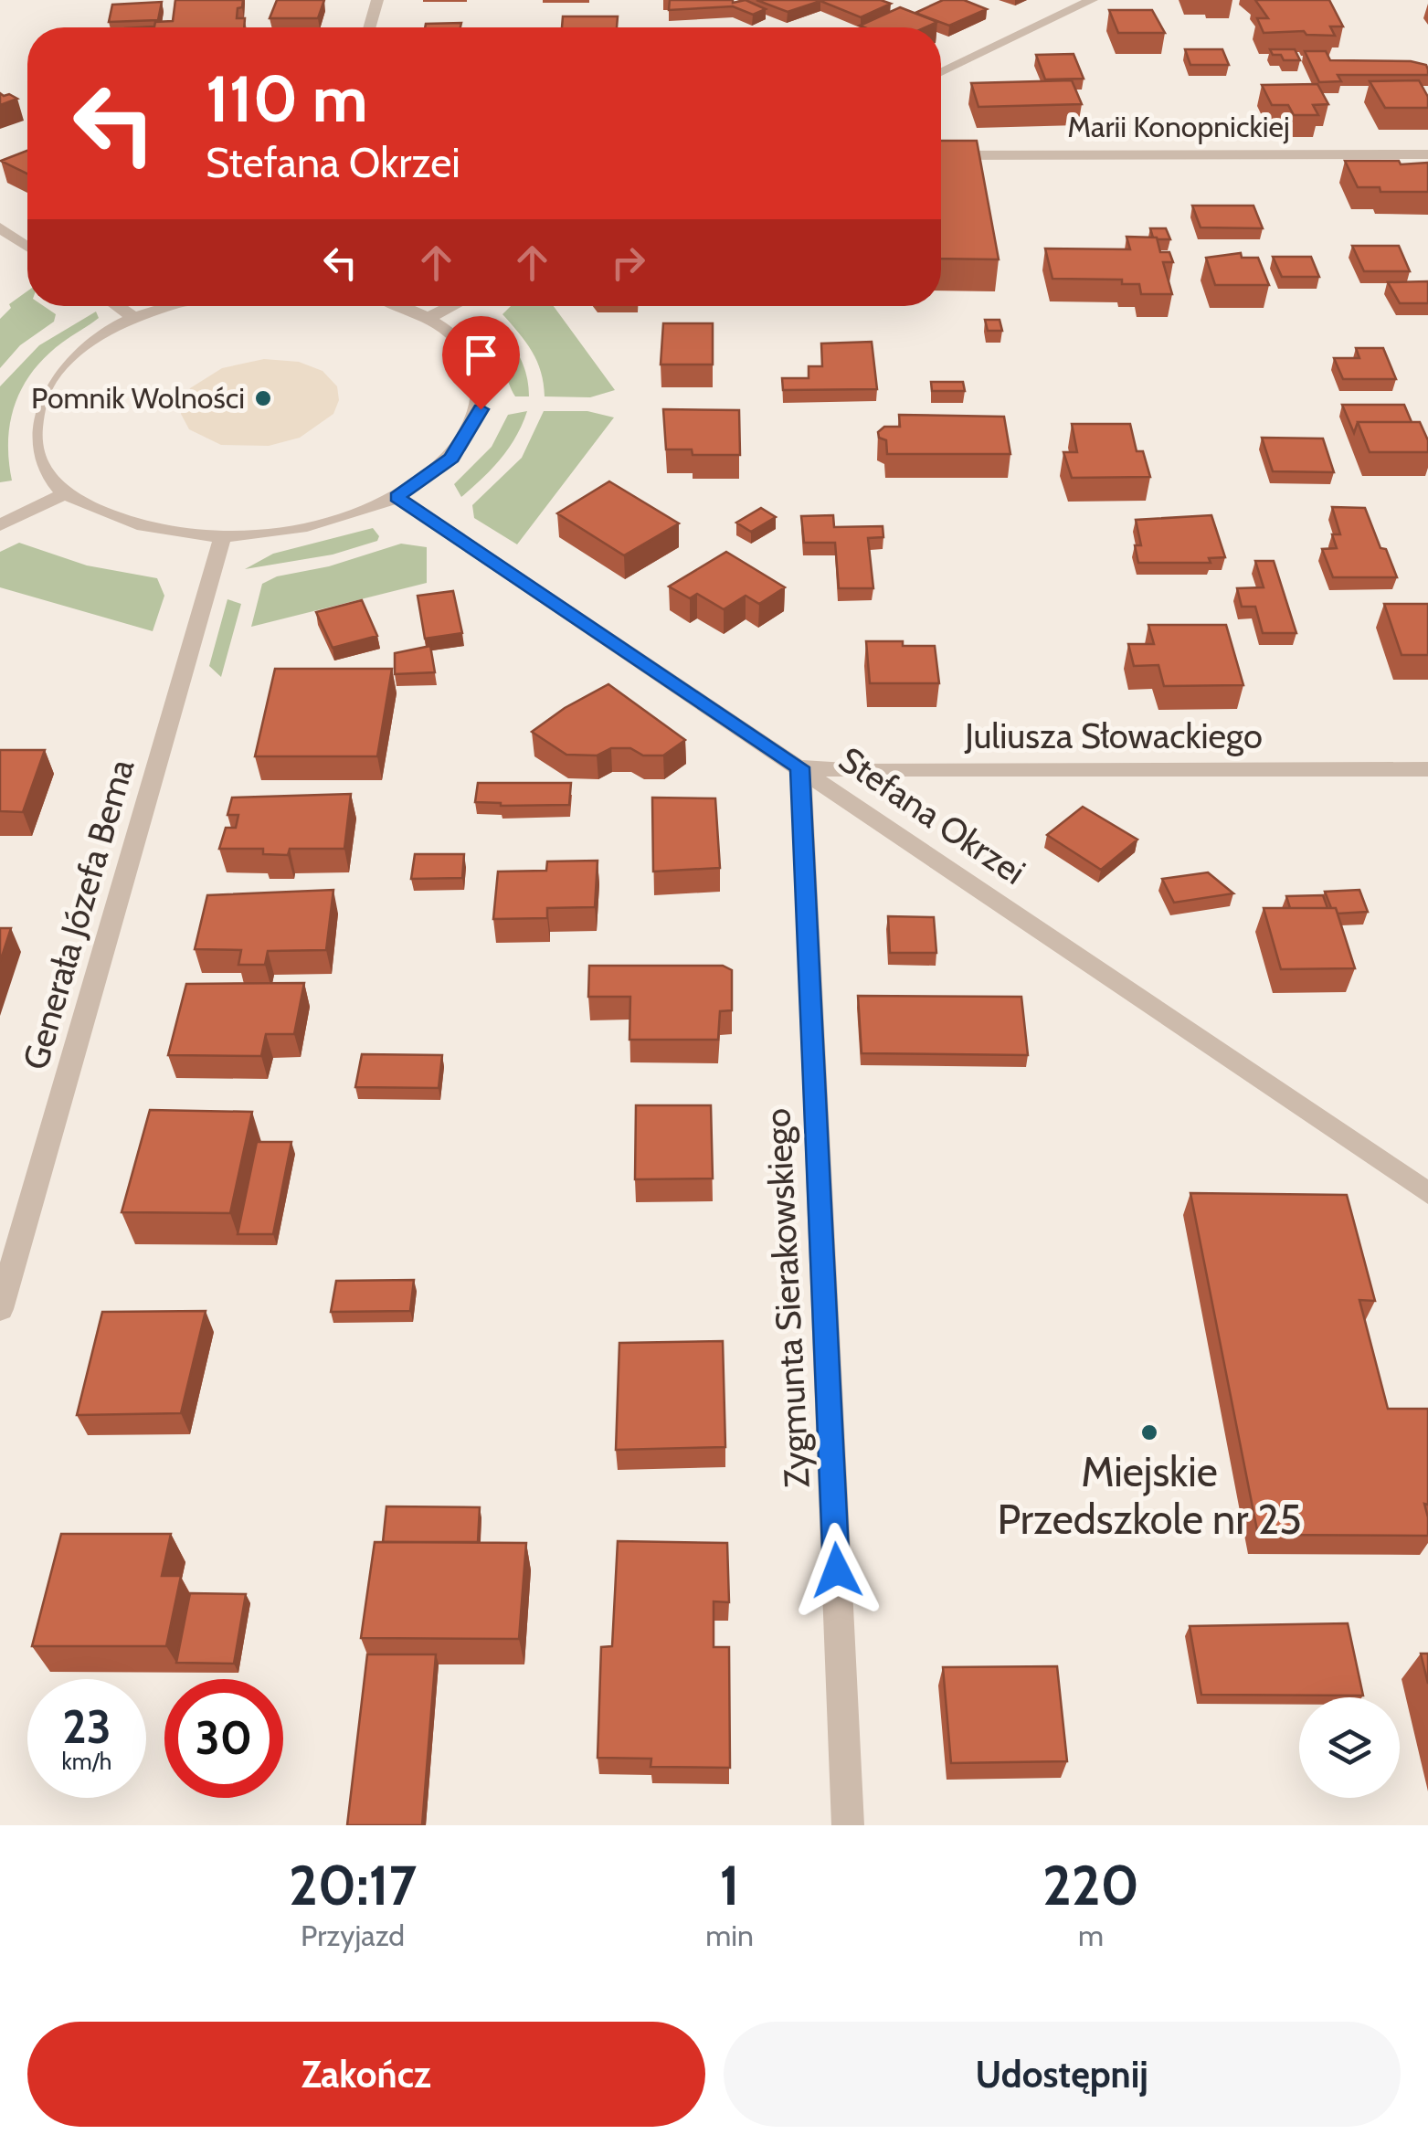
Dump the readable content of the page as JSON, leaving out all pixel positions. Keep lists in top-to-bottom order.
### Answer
{
  "streets": {
    "street": [
      "Marii Konopnickiej",
      "Juliusza Słowackiego",
      "Stefana Okrzei",
      "Generała Józefa Bema",
      "Zygmunta Sierakowskiego"
    ]
  },
  "crossings": [
    ["Juliusza Słowackiego", "Stefana Okrzei"],
    ["Juliusza Słowackiego", "Zygmunta Sierakowskiego"],
    ["Stefana Okrzei", "Zygmunta Sierakowskiego"]
  ],
  "places": ["Pomnik Wolności", "Miejskie Przedszkole nr 25"],
  "page": {
    "turn": ["110 m", "Stefana Okrzei"],
    "speed": "23 km/h",
    "limit": "30",
    "eta": [
      "20:17",
      "Przyjazd",
      "1",
      "min",
      "220",
      "m"
    ],
    "buttons": ["Zakończ", "Udostępnij"]
  }
}
